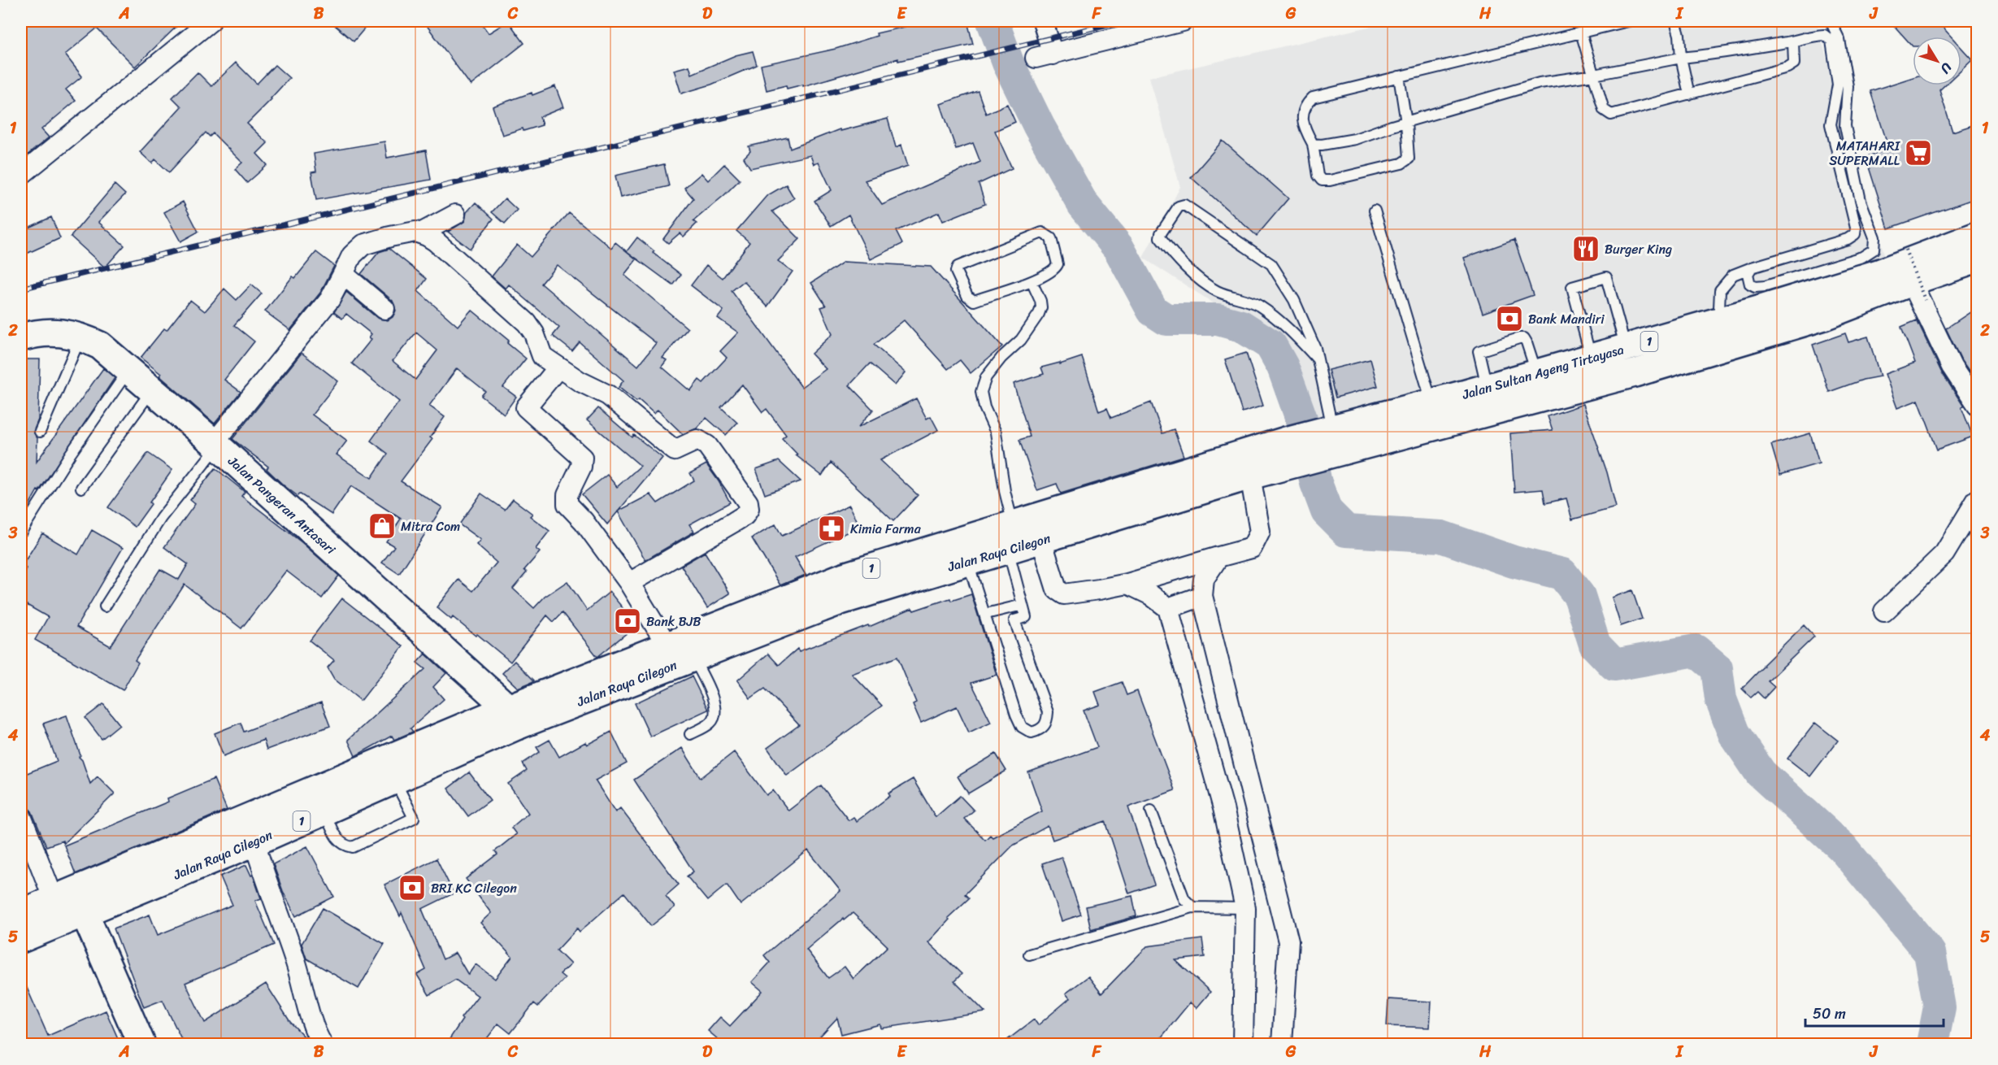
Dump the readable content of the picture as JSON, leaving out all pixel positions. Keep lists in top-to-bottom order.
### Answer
{
  "streets": {
    "main road": [
      "1",
      "Jalan Sultan Ageng Tirtayasa",
      "Jalan Pangeran Antasari",
      "Jalan Raya Cilegon"
    ]
  },
  "crossings": [
    ["Jalan Sultan Ageng Tirtayasa", "Jalan Raya Cilegon"],
    ["Jalan Pangeran Antasari", "Jalan Raya Cilegon"]
  ],
  "places": {
    "supermarket": ["MATAHARI SUPERMALL"],
    "restaurant": ["Burger King"],
    "bank": ["Bank Mandiri", "Bank BJB", "BRI KC Cilegon"],
    "shop": ["Mitra Com"],
    "pharmacy": ["Kimia Farma"]
  },
  "scale_bar": "50 m",
  "north": "bottom right",
  "grid": {
    "columns": [
      "A",
      "B",
      "C",
      "D",
      "E",
      "F",
      "G",
      "H",
      "I",
      "J"
    ],
    "rows": [
      "1",
      "2",
      "3",
      "4",
      "5"
    ]
  }
}
